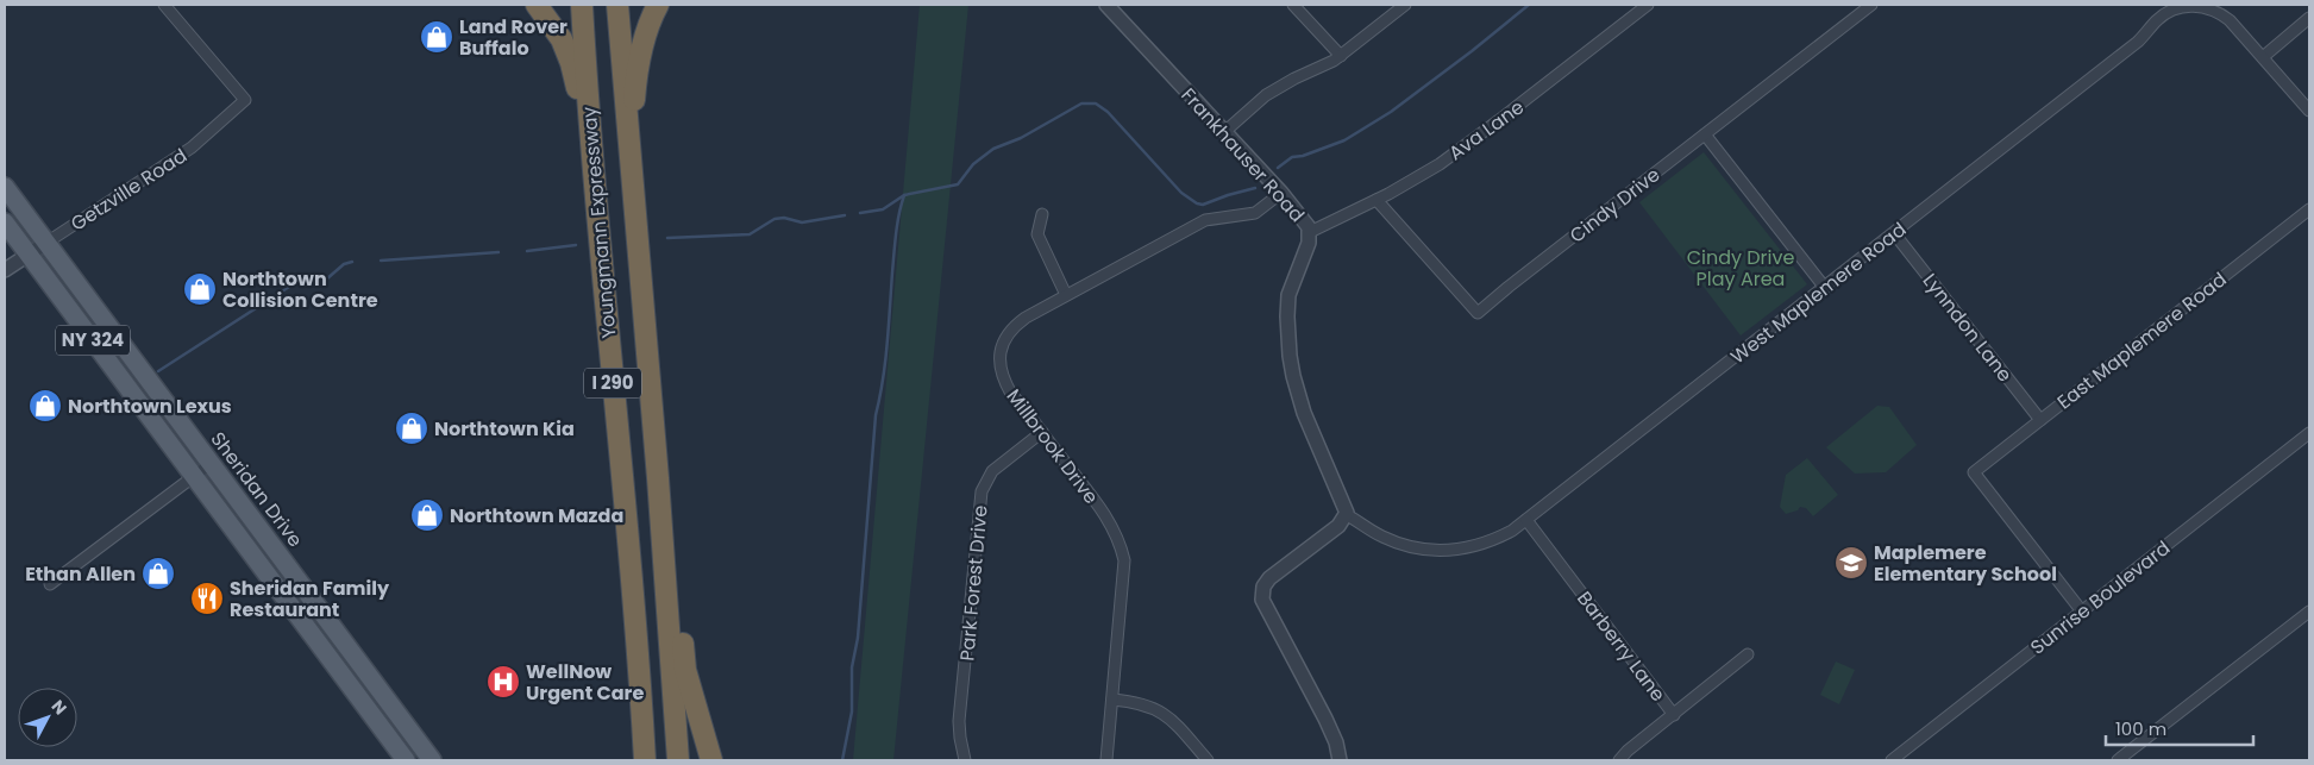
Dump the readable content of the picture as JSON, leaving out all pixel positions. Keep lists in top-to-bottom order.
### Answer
{
  "streets": {
    "highway": ["Youngmann Expressway", "I 290"],
    "main road": ["NY 324", "Sheridan Drive"],
    "street": [
      "Ava Lane",
      "Frankhauser Road",
      "Getzville Road",
      "Cindy Drive",
      "West Maplemere Road",
      "Lynndon Lane",
      "East Maplemere Road",
      "Millbrook Drive",
      "Park Forest Drive",
      "Sunrise Boulevard",
      "Barberry Lane"
    ]
  },
  "crossings": [
    ["Ava Lane", "Frankhauser Road"],
    ["Ava Lane", "Cindy Drive"],
    ["Frankhauser Road", "West Maplemere Road"],
    ["Frankhauser Road", "Millbrook Drive"],
    ["Getzville Road", "NY 324"],
    ["Getzville Road", "Sheridan Drive"],
    ["West Maplemere Road", "Lynndon Lane"],
    ["West Maplemere Road", "Barberry Lane"],
    ["Lynndon Lane", "East Maplemere Road"],
    ["East Maplemere Road", "Sunrise Boulevard"],
    ["Millbrook Drive", "Park Forest Drive"]
  ],
  "parks": ["Cindy Drive Play Area"],
  "places": {
    "shop": [
      "Land Rover Buffalo",
      "Northtown Collision Centre",
      "Northtown Lexus",
      "Northtown Kia",
      "Northtown Mazda",
      "Ethan Allen"
    ],
    "school or university": ["Maplemere Elementary School"],
    "restaurant": ["Sheridan Family Restaurant"],
    "hospital": ["WellNow Urgent Care"]
  },
  "scale_bar": "100 m",
  "north": "top right"
}
